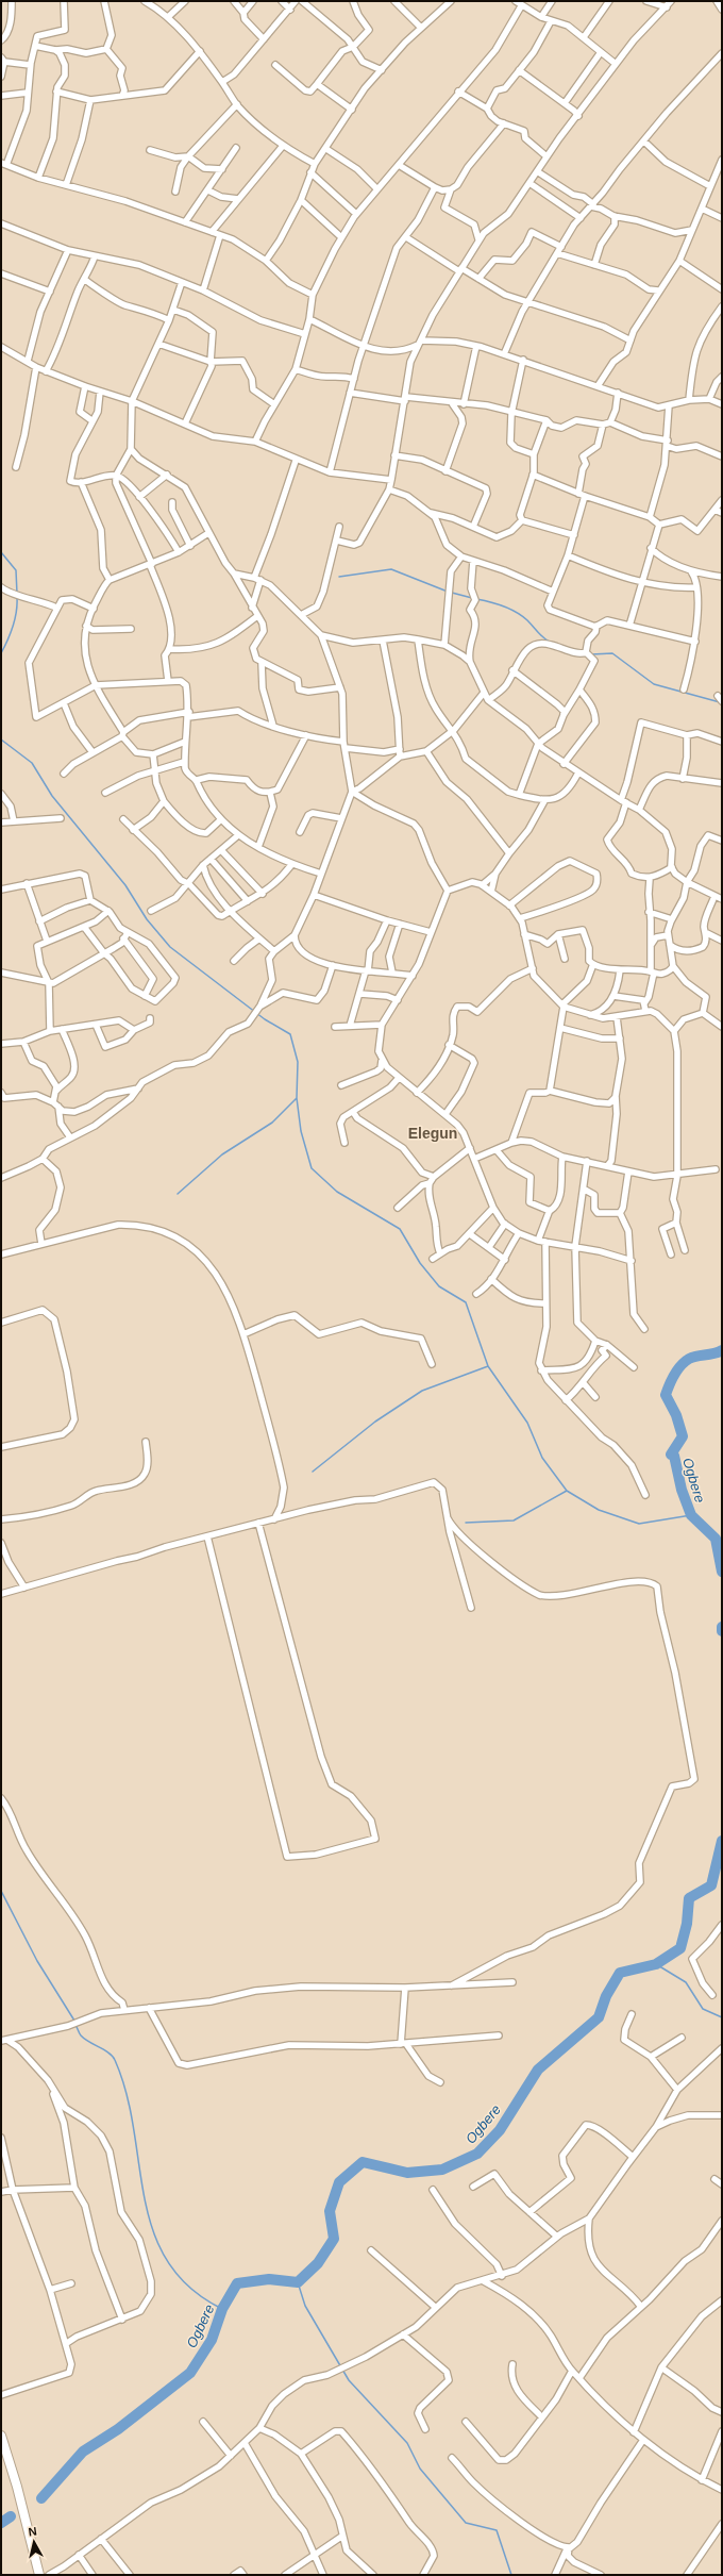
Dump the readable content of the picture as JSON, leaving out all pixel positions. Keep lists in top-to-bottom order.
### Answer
{
  "districts": ["Elegun"],
  "water": ["Ogbere"],
  "north": "top"
}
